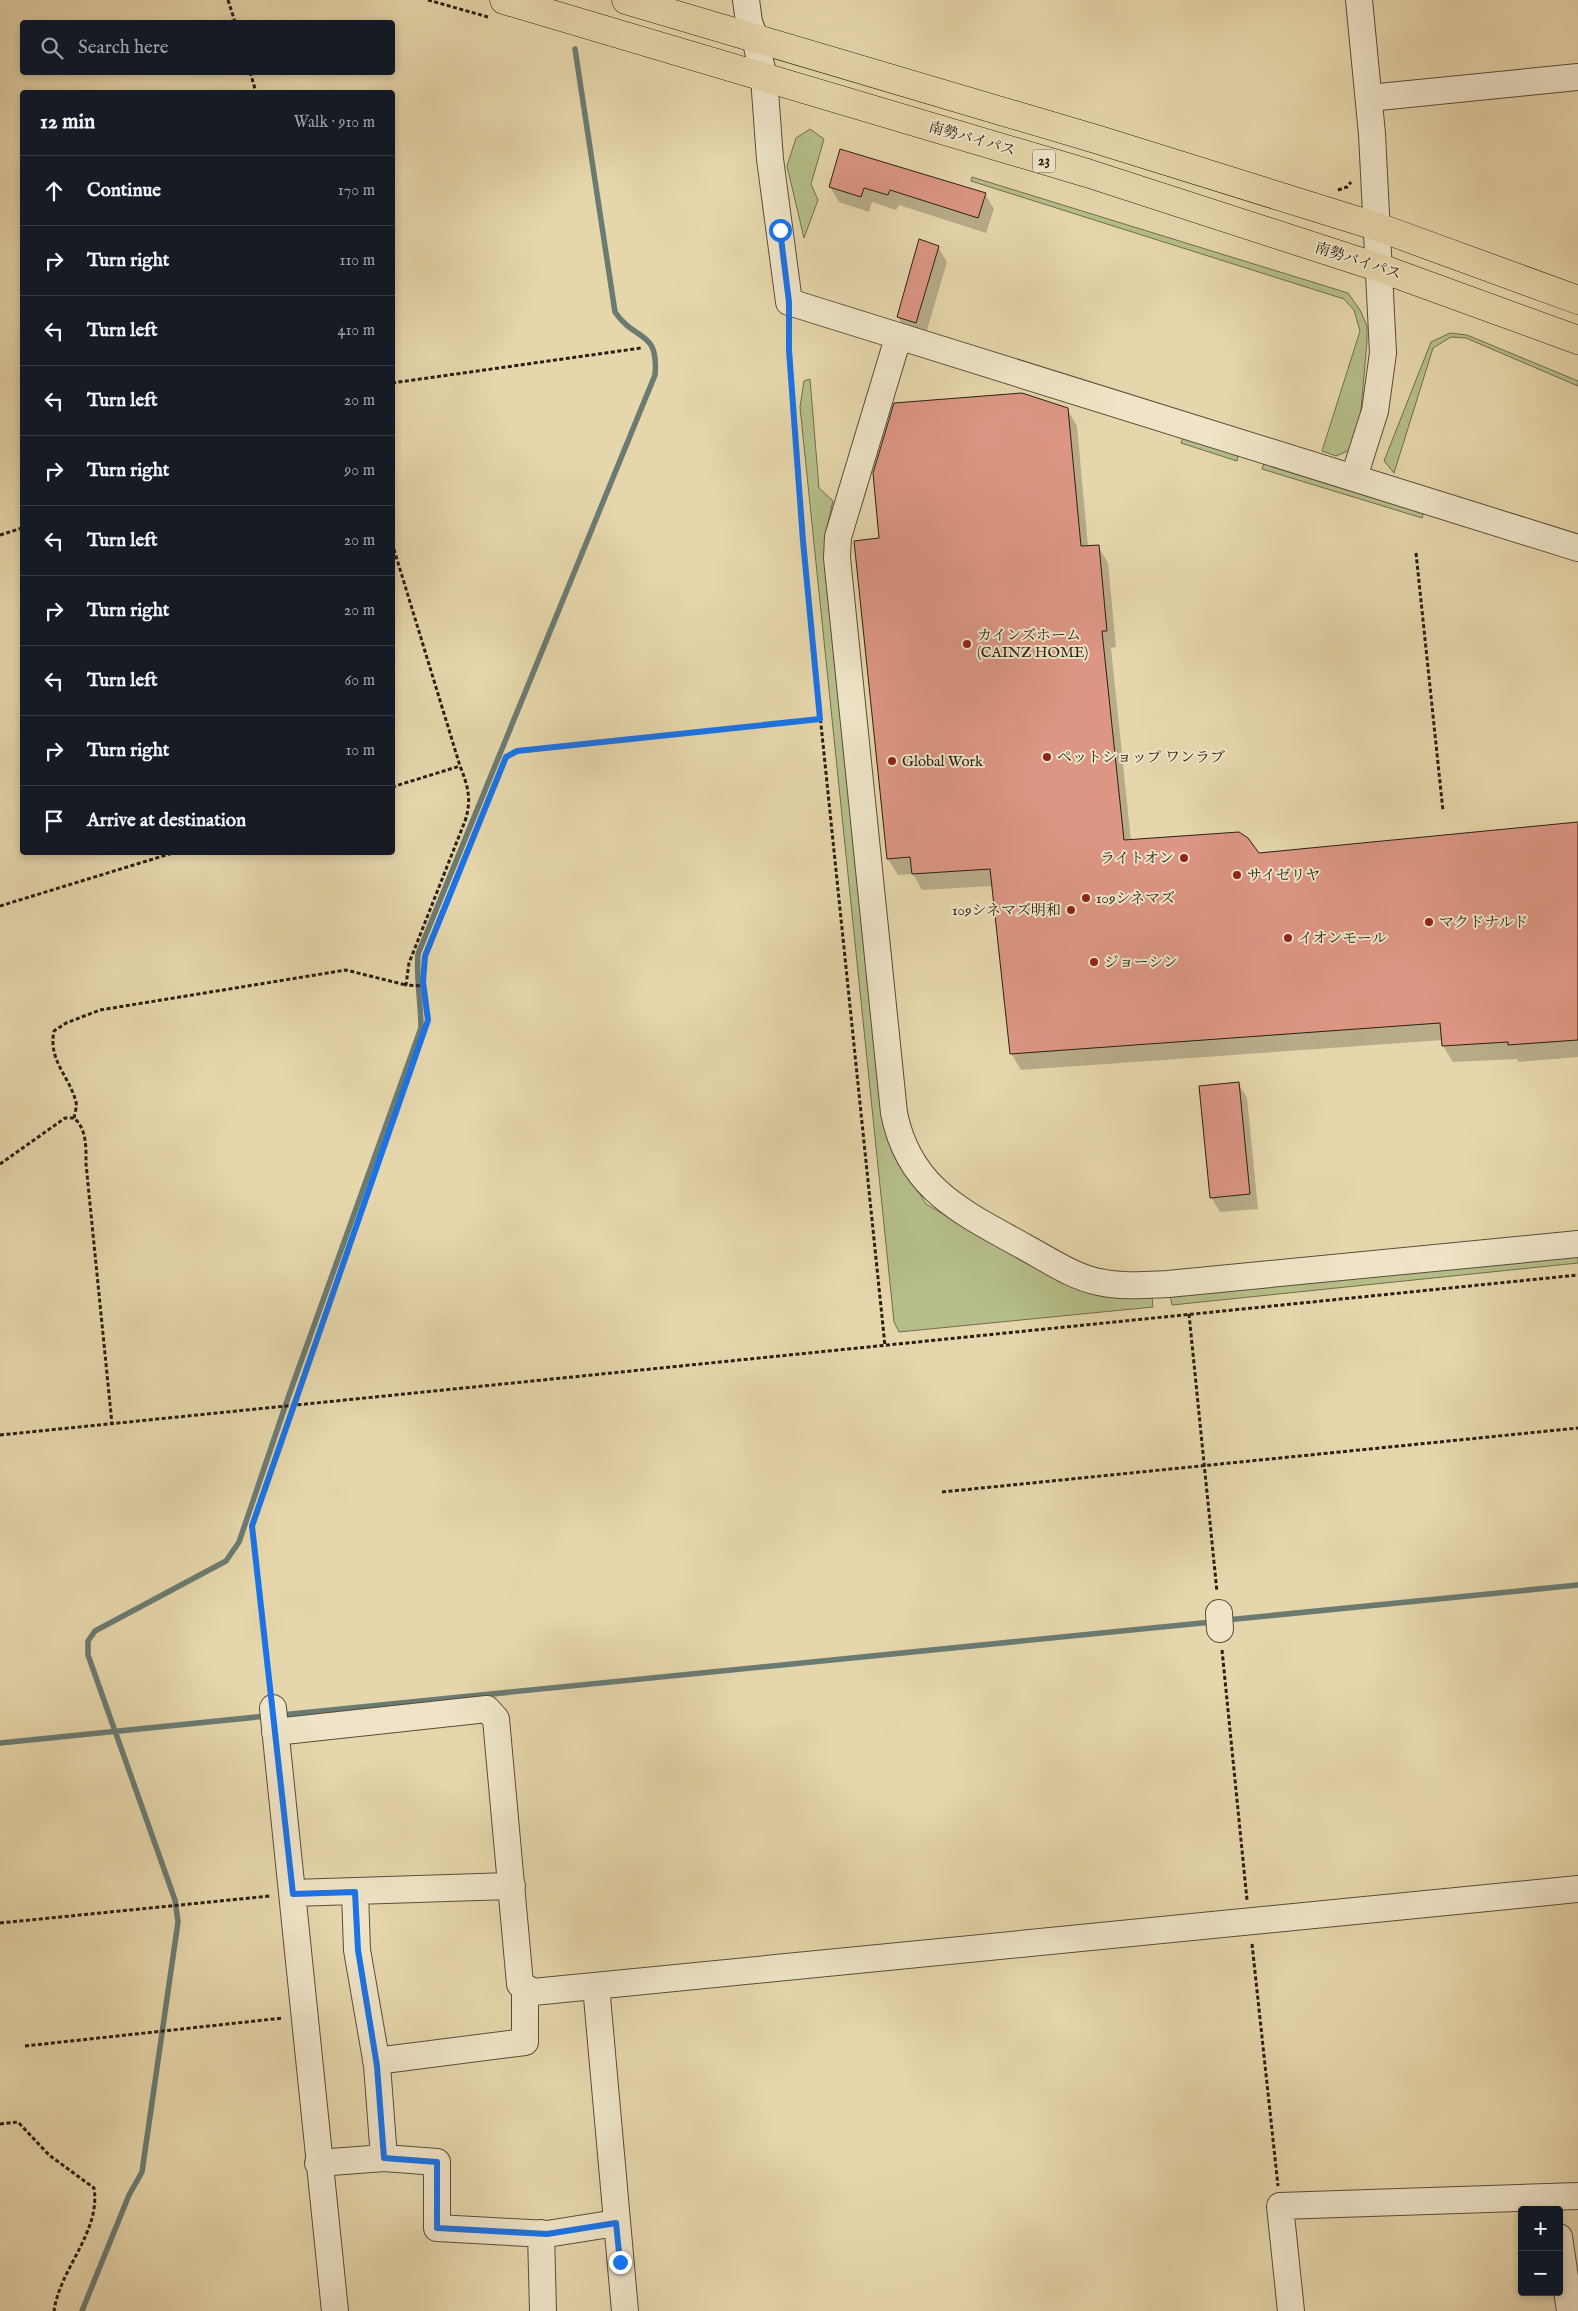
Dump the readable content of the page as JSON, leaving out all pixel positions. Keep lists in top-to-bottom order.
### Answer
{
  "streets": {
    "highway": ["南勢バイパス", "23"]
  },
  "places": [
    "カインズホーム (CAINZ HOME)",
    "ペットショップ ワンラブ",
    "Global Work",
    "ライトオン",
    "サイゼリヤ",
    "109シネマズ",
    "109シネマズ明和",
    "マクドナルド",
    "イオンモール",
    "ジョーシン"
  ],
  "page": {
    "search": "Search here",
    "heading": ["12 min", "Walk · 910 m"],
    "list": [
      ["Continue", "170 m"],
      ["Turn right", "110 m"],
      ["Turn left", "410 m"],
      ["Turn left", "20 m"],
      ["Turn right", "90 m"],
      ["Turn left", "20 m"],
      ["Turn right", "20 m"],
      ["Turn left", "60 m"],
      ["Turn right", "10 m"],
      "Arrive at destination"
    ],
    "map_buttons": ["+", "−"]
  }
}
